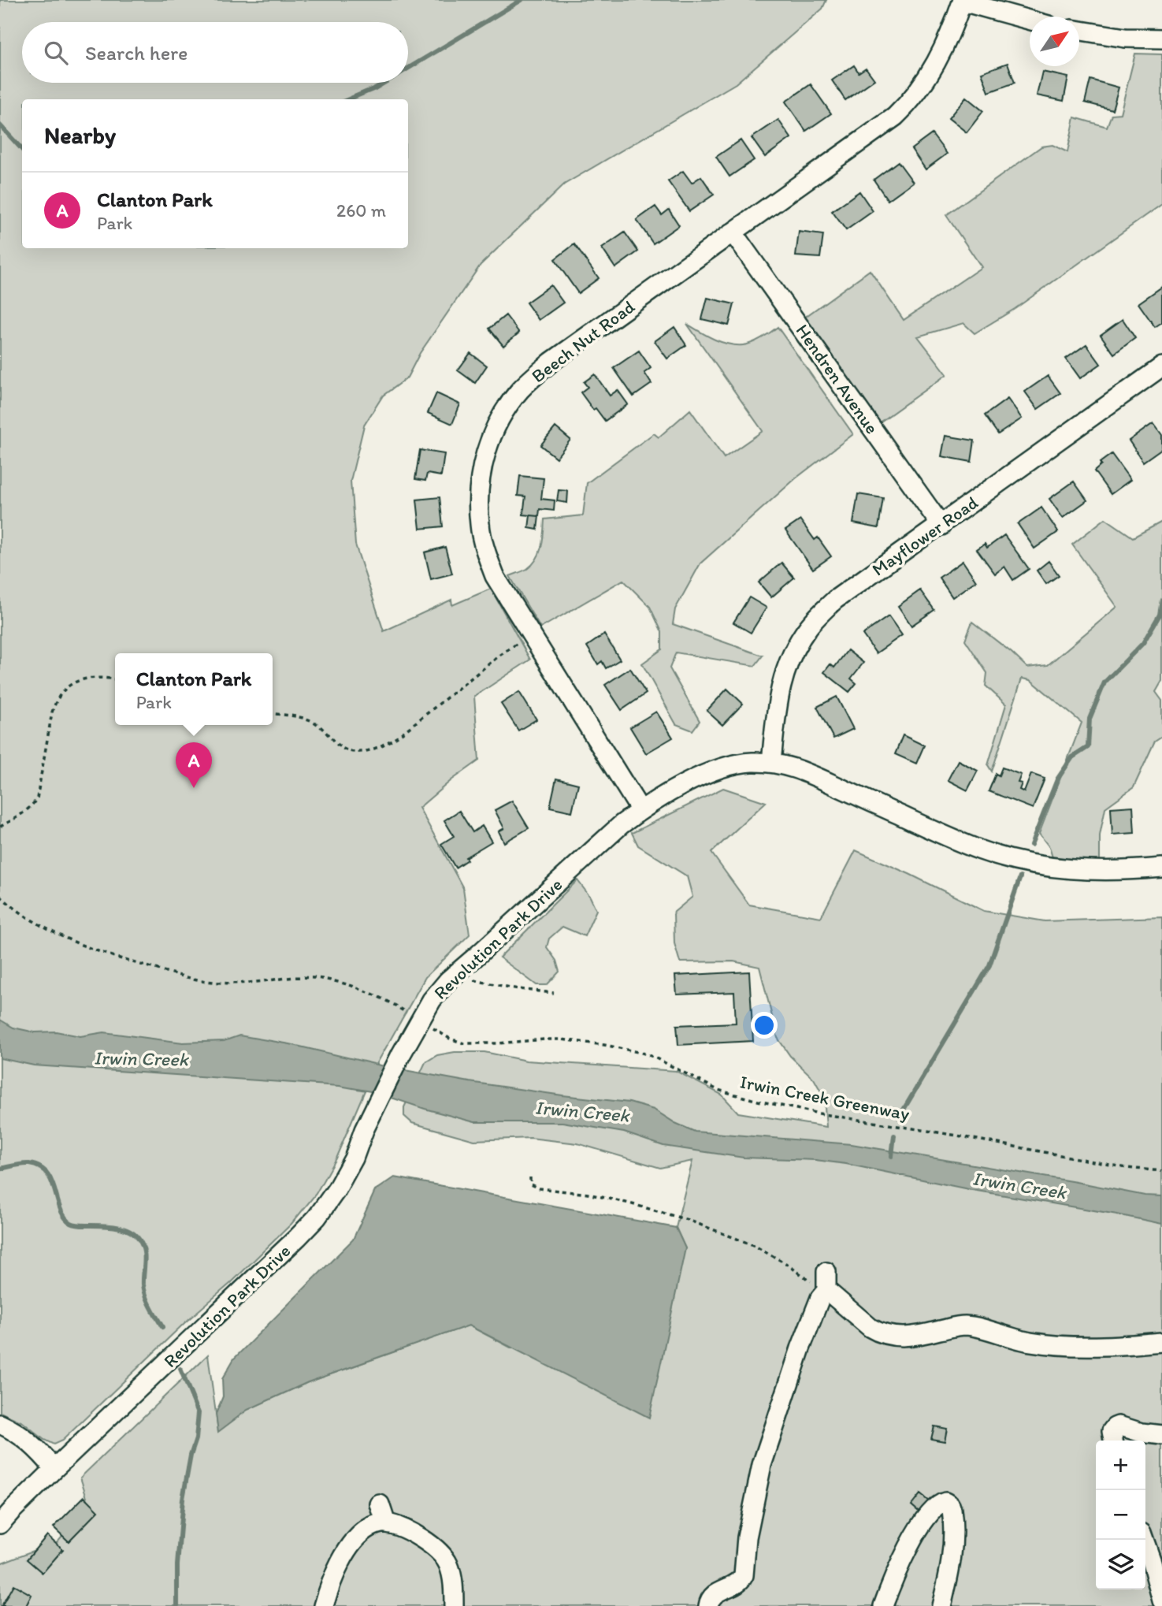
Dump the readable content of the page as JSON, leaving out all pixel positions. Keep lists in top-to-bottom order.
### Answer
{
  "streets": {
    "street": [
      "Beech Nut Road",
      "Hendren Avenue",
      "Mayflower Road",
      "Revolution Park Drive"
    ],
    "path": ["Irwin Creek Greenway"]
  },
  "crossings": [
    ["Beech Nut Road", "Hendren Avenue"],
    ["Beech Nut Road", "Revolution Park Drive"],
    ["Hendren Avenue", "Mayflower Road"],
    ["Mayflower Road", "Revolution Park Drive"]
  ],
  "water": ["Irwin Creek"],
  "north": "top right",
  "page": {
    "search": "Search here",
    "heading": "Nearby",
    "list": [
      {
        "mark": "A",
        "name": "Clanton Park",
        "note": "Park",
        "value": "260 m"
      }
    ],
    "popup": ["Clanton Park", "Park"],
    "pins": "A",
    "map_buttons": ["+", "−"]
  }
}
